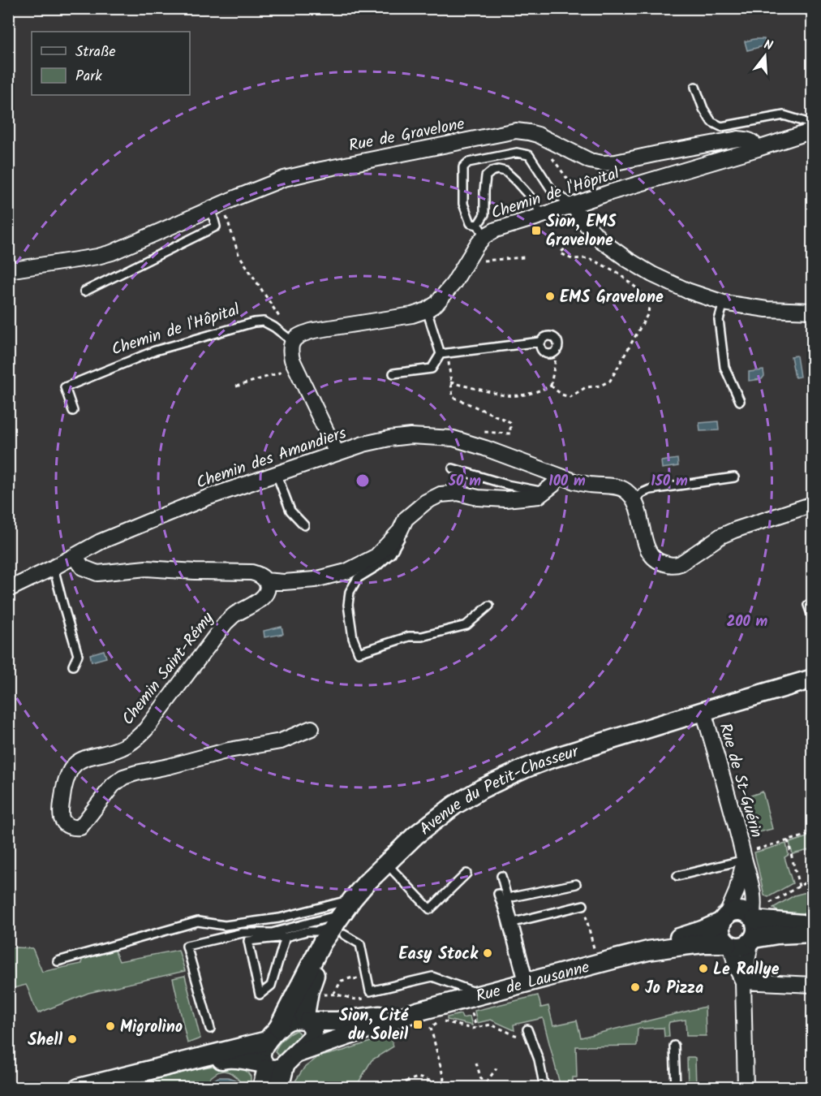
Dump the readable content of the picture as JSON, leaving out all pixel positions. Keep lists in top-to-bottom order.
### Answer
{
  "streets": {
    "street": [
      "Rue de Gravelone",
      "Chemin de l'Hôpital",
      "Chemin des Amandiers",
      "Chemin Saint-Rémy",
      "Rue de St-Guérin",
      "Avenue du Petit-Chasseur",
      "Rue de Lausanne"
    ]
  },
  "crossings": [
    ["Rue de Gravelone", "Chemin de l'Hôpital"],
    ["Rue de St-Guérin", "Avenue du Petit-Chasseur"],
    ["Rue de St-Guérin", "Rue de Lausanne"],
    ["Avenue du Petit-Chasseur", "Rue de Lausanne"]
  ],
  "places": {
    "transit": ["Sion, EMS Gravelone", "Sion, Cité du Soleil"],
    "other": [
      "EMS Gravelone",
      "Easy Stock",
      "Le Rallye",
      "Jo Pizza",
      "Migrolino",
      "Shell"
    ]
  },
  "legend": ["Straße", "Park"],
  "north": "top",
  "rings": [
    "50 m",
    "100 m",
    "150 m",
    "200 m"
  ]
}
